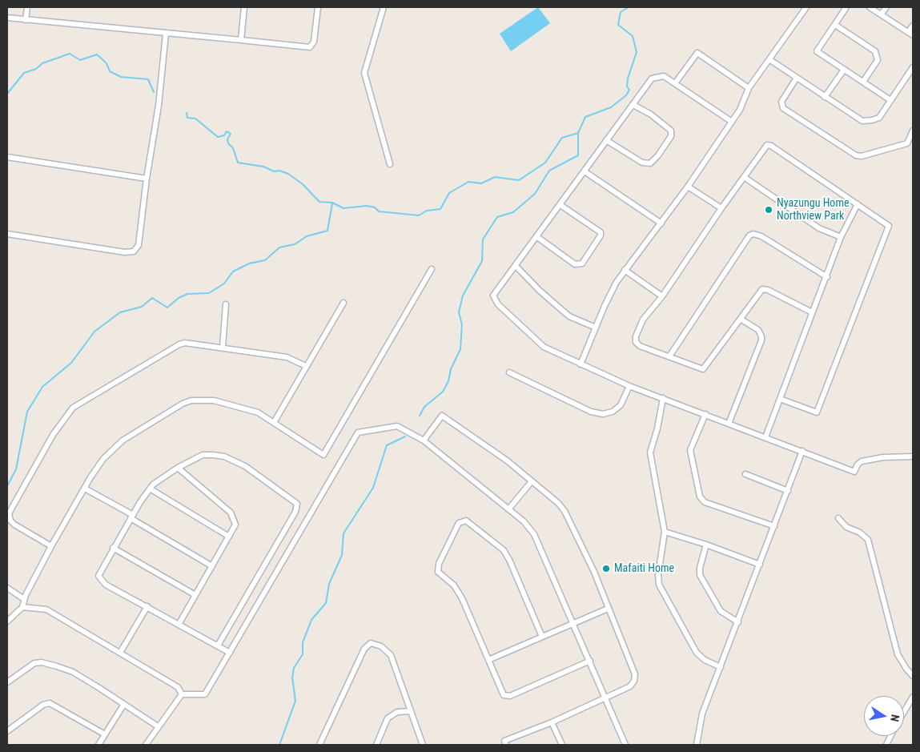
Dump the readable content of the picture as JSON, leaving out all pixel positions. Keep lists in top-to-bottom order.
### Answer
{
  "places": ["Nyazungu Home Northview Park", "Mafaiti Home"],
  "north": "right"
}
